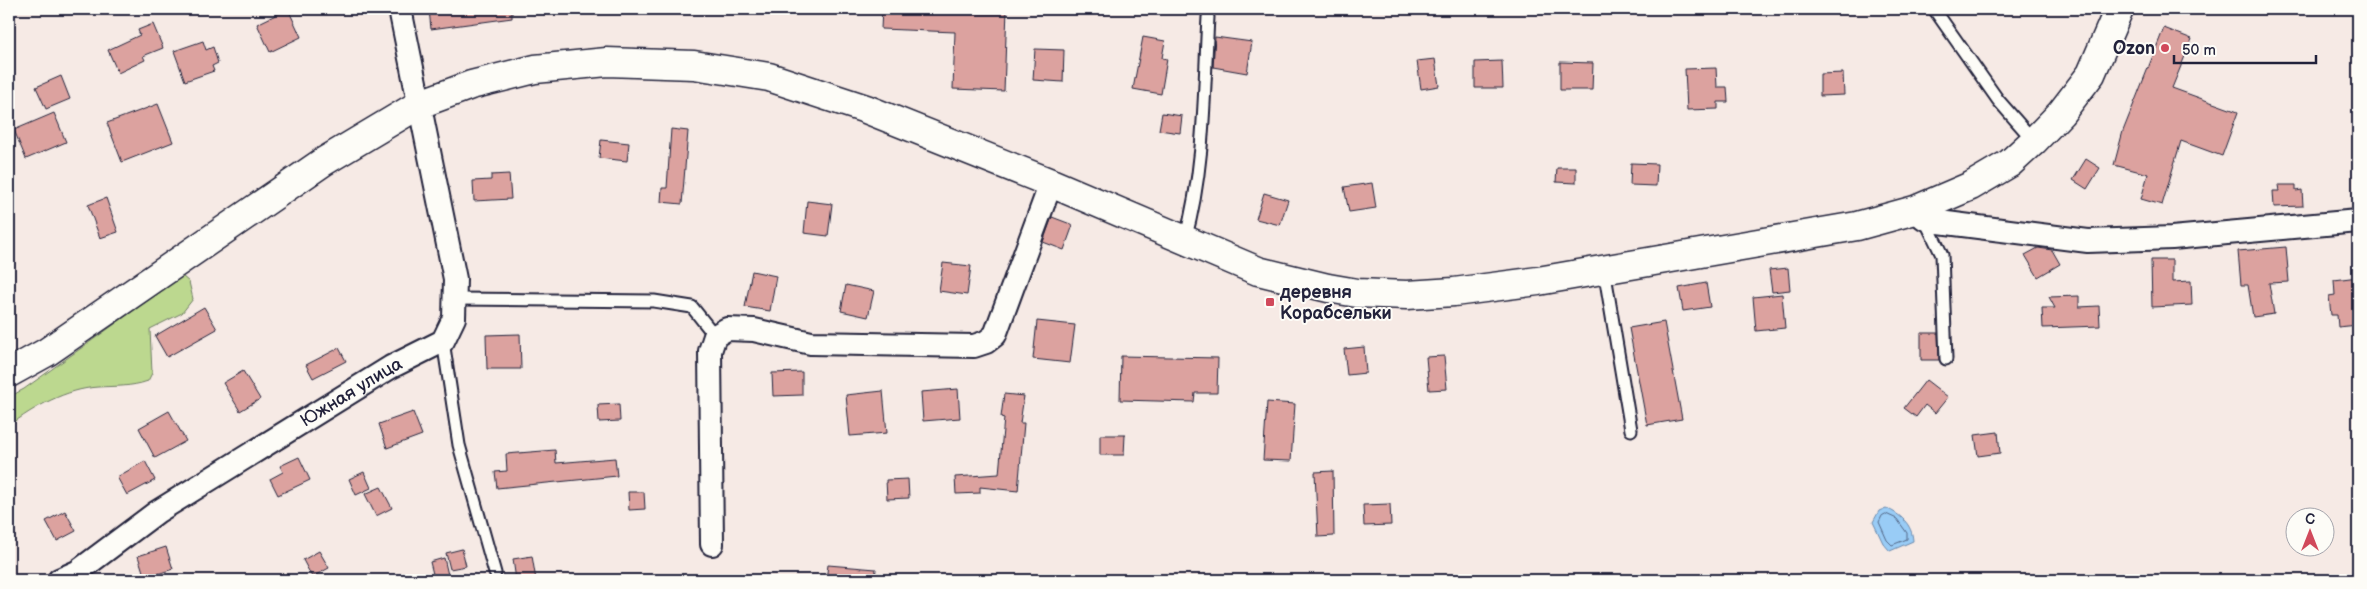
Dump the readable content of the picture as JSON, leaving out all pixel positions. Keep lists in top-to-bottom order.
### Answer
{
  "streets": {
    "street": ["Южная улица"]
  },
  "places": {
    "other": ["Ozon"],
    "transit": ["деревня Корабсельки"]
  },
  "scale_bar": "50 m",
  "north": "top"
}
